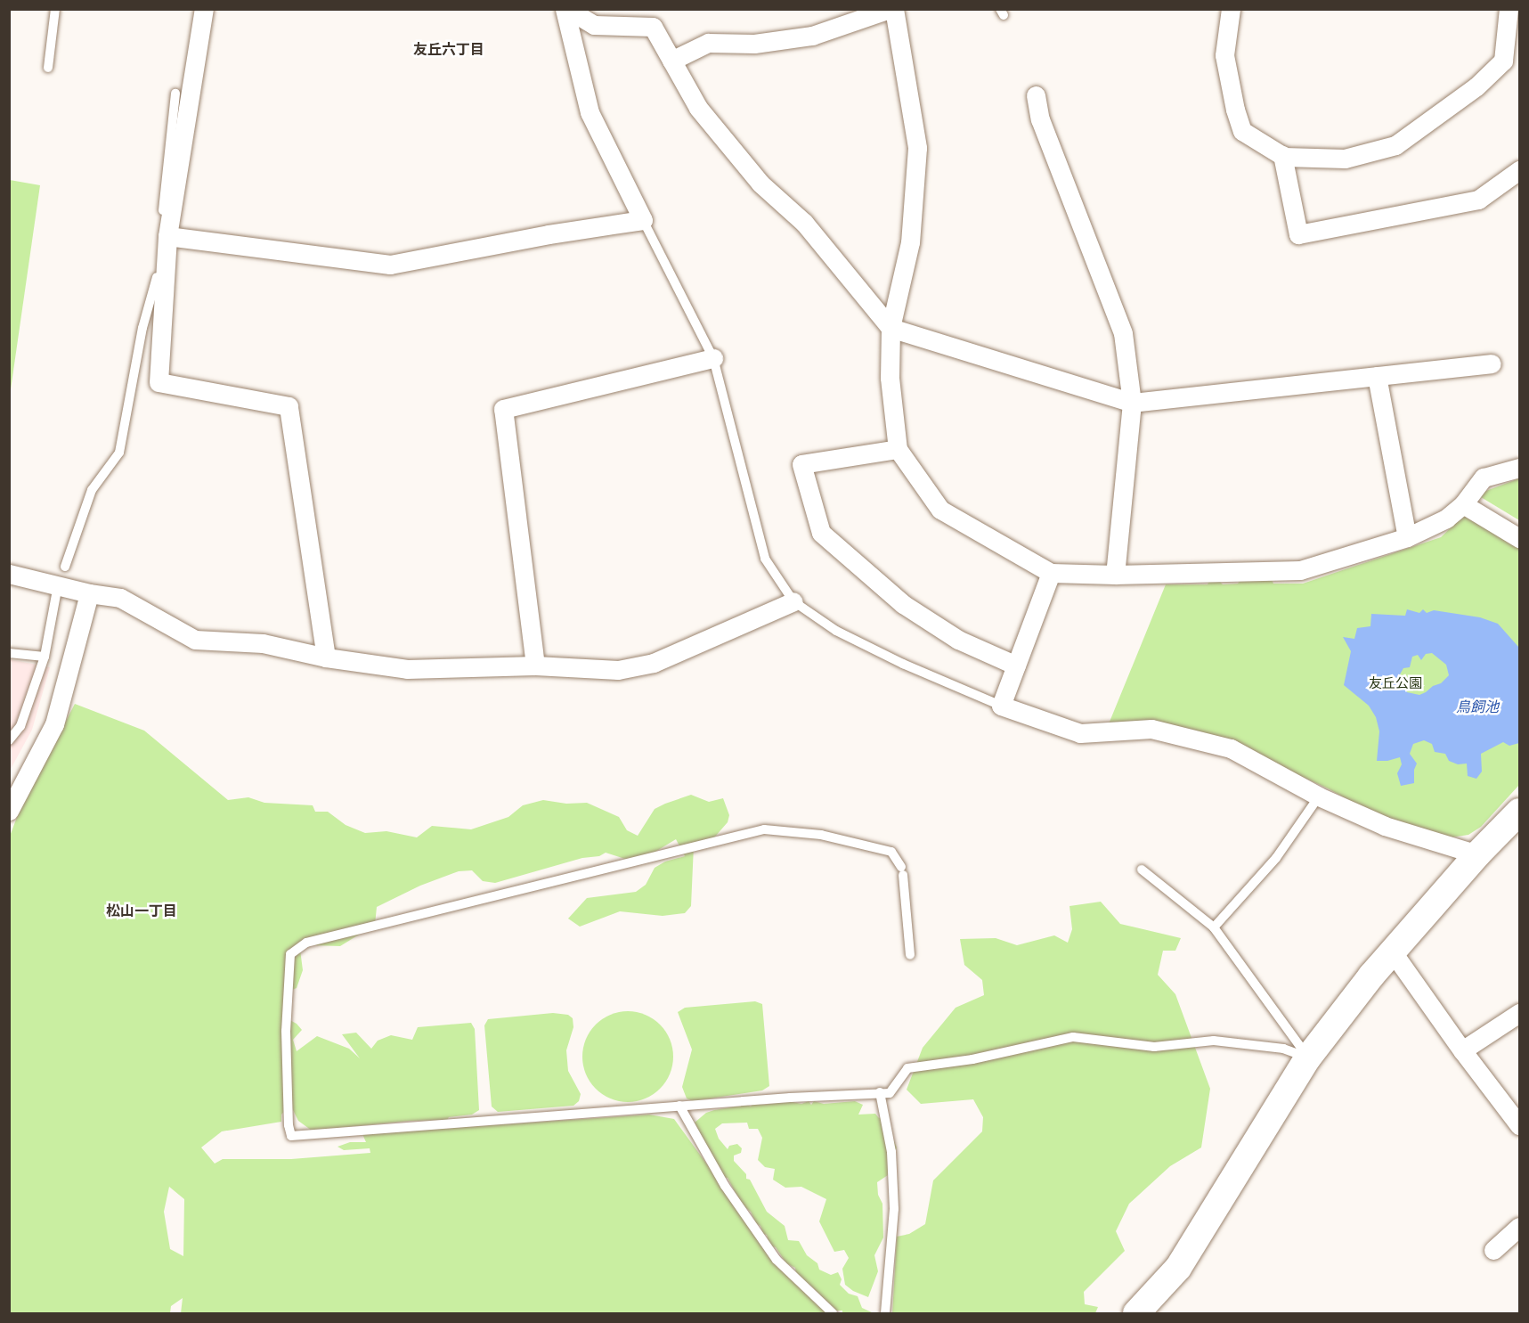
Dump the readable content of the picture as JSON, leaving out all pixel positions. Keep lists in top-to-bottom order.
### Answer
{
  "districts": ["友丘六丁目", "松山一丁目"],
  "water": ["鳥飼池"],
  "parks": ["友丘公園"]
}
